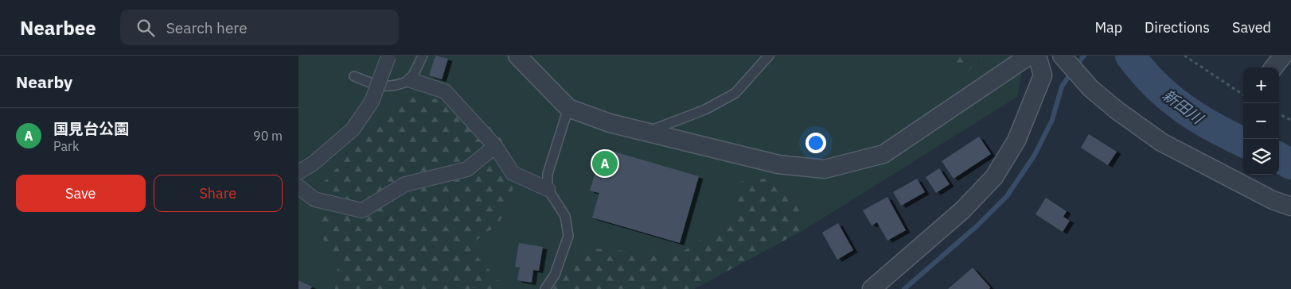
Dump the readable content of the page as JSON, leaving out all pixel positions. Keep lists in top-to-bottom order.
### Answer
{
  "water": ["新田川"],
  "page": {
    "header": "Nearbee",
    "search": "Search here",
    "nav": ["Map", "Directions", "Saved"],
    "heading": "Nearby",
    "map_buttons": ["+", "−"],
    "list": [
      {
        "mark": "A",
        "name": "国見台公園",
        "note": "Park",
        "value": "90 m"
      }
    ],
    "pins": "A",
    "buttons": ["Save", "Share"]
  }
}
